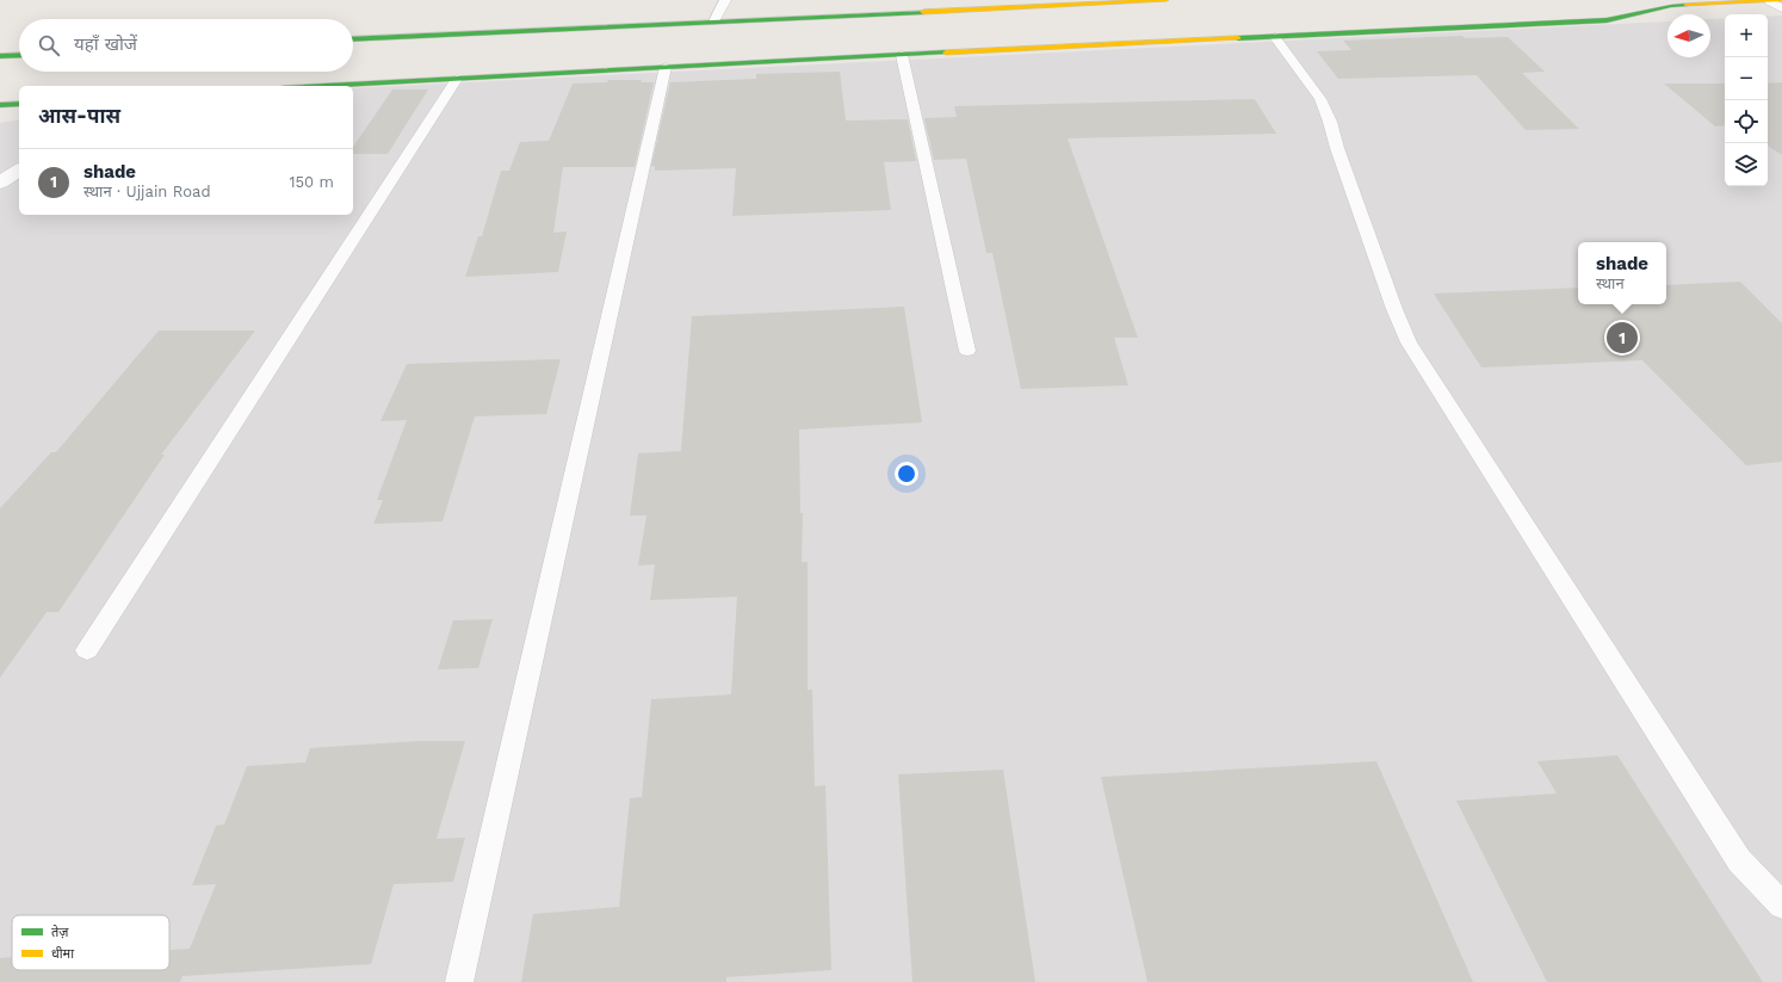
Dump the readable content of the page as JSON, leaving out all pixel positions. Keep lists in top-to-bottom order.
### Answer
{
  "legend": ["तेज़", "धीमा"],
  "north": "left",
  "page": {
    "map_buttons": ["+", "−"],
    "search": "यहाँ खोजें",
    "heading": "आस-पास",
    "list": [
      {
        "mark": "1",
        "name": "shade",
        "note": "स्थान · Ujjain Road",
        "value": "150 m"
      }
    ],
    "popup": ["shade", "स्थान"],
    "pins": "1"
  }
}
